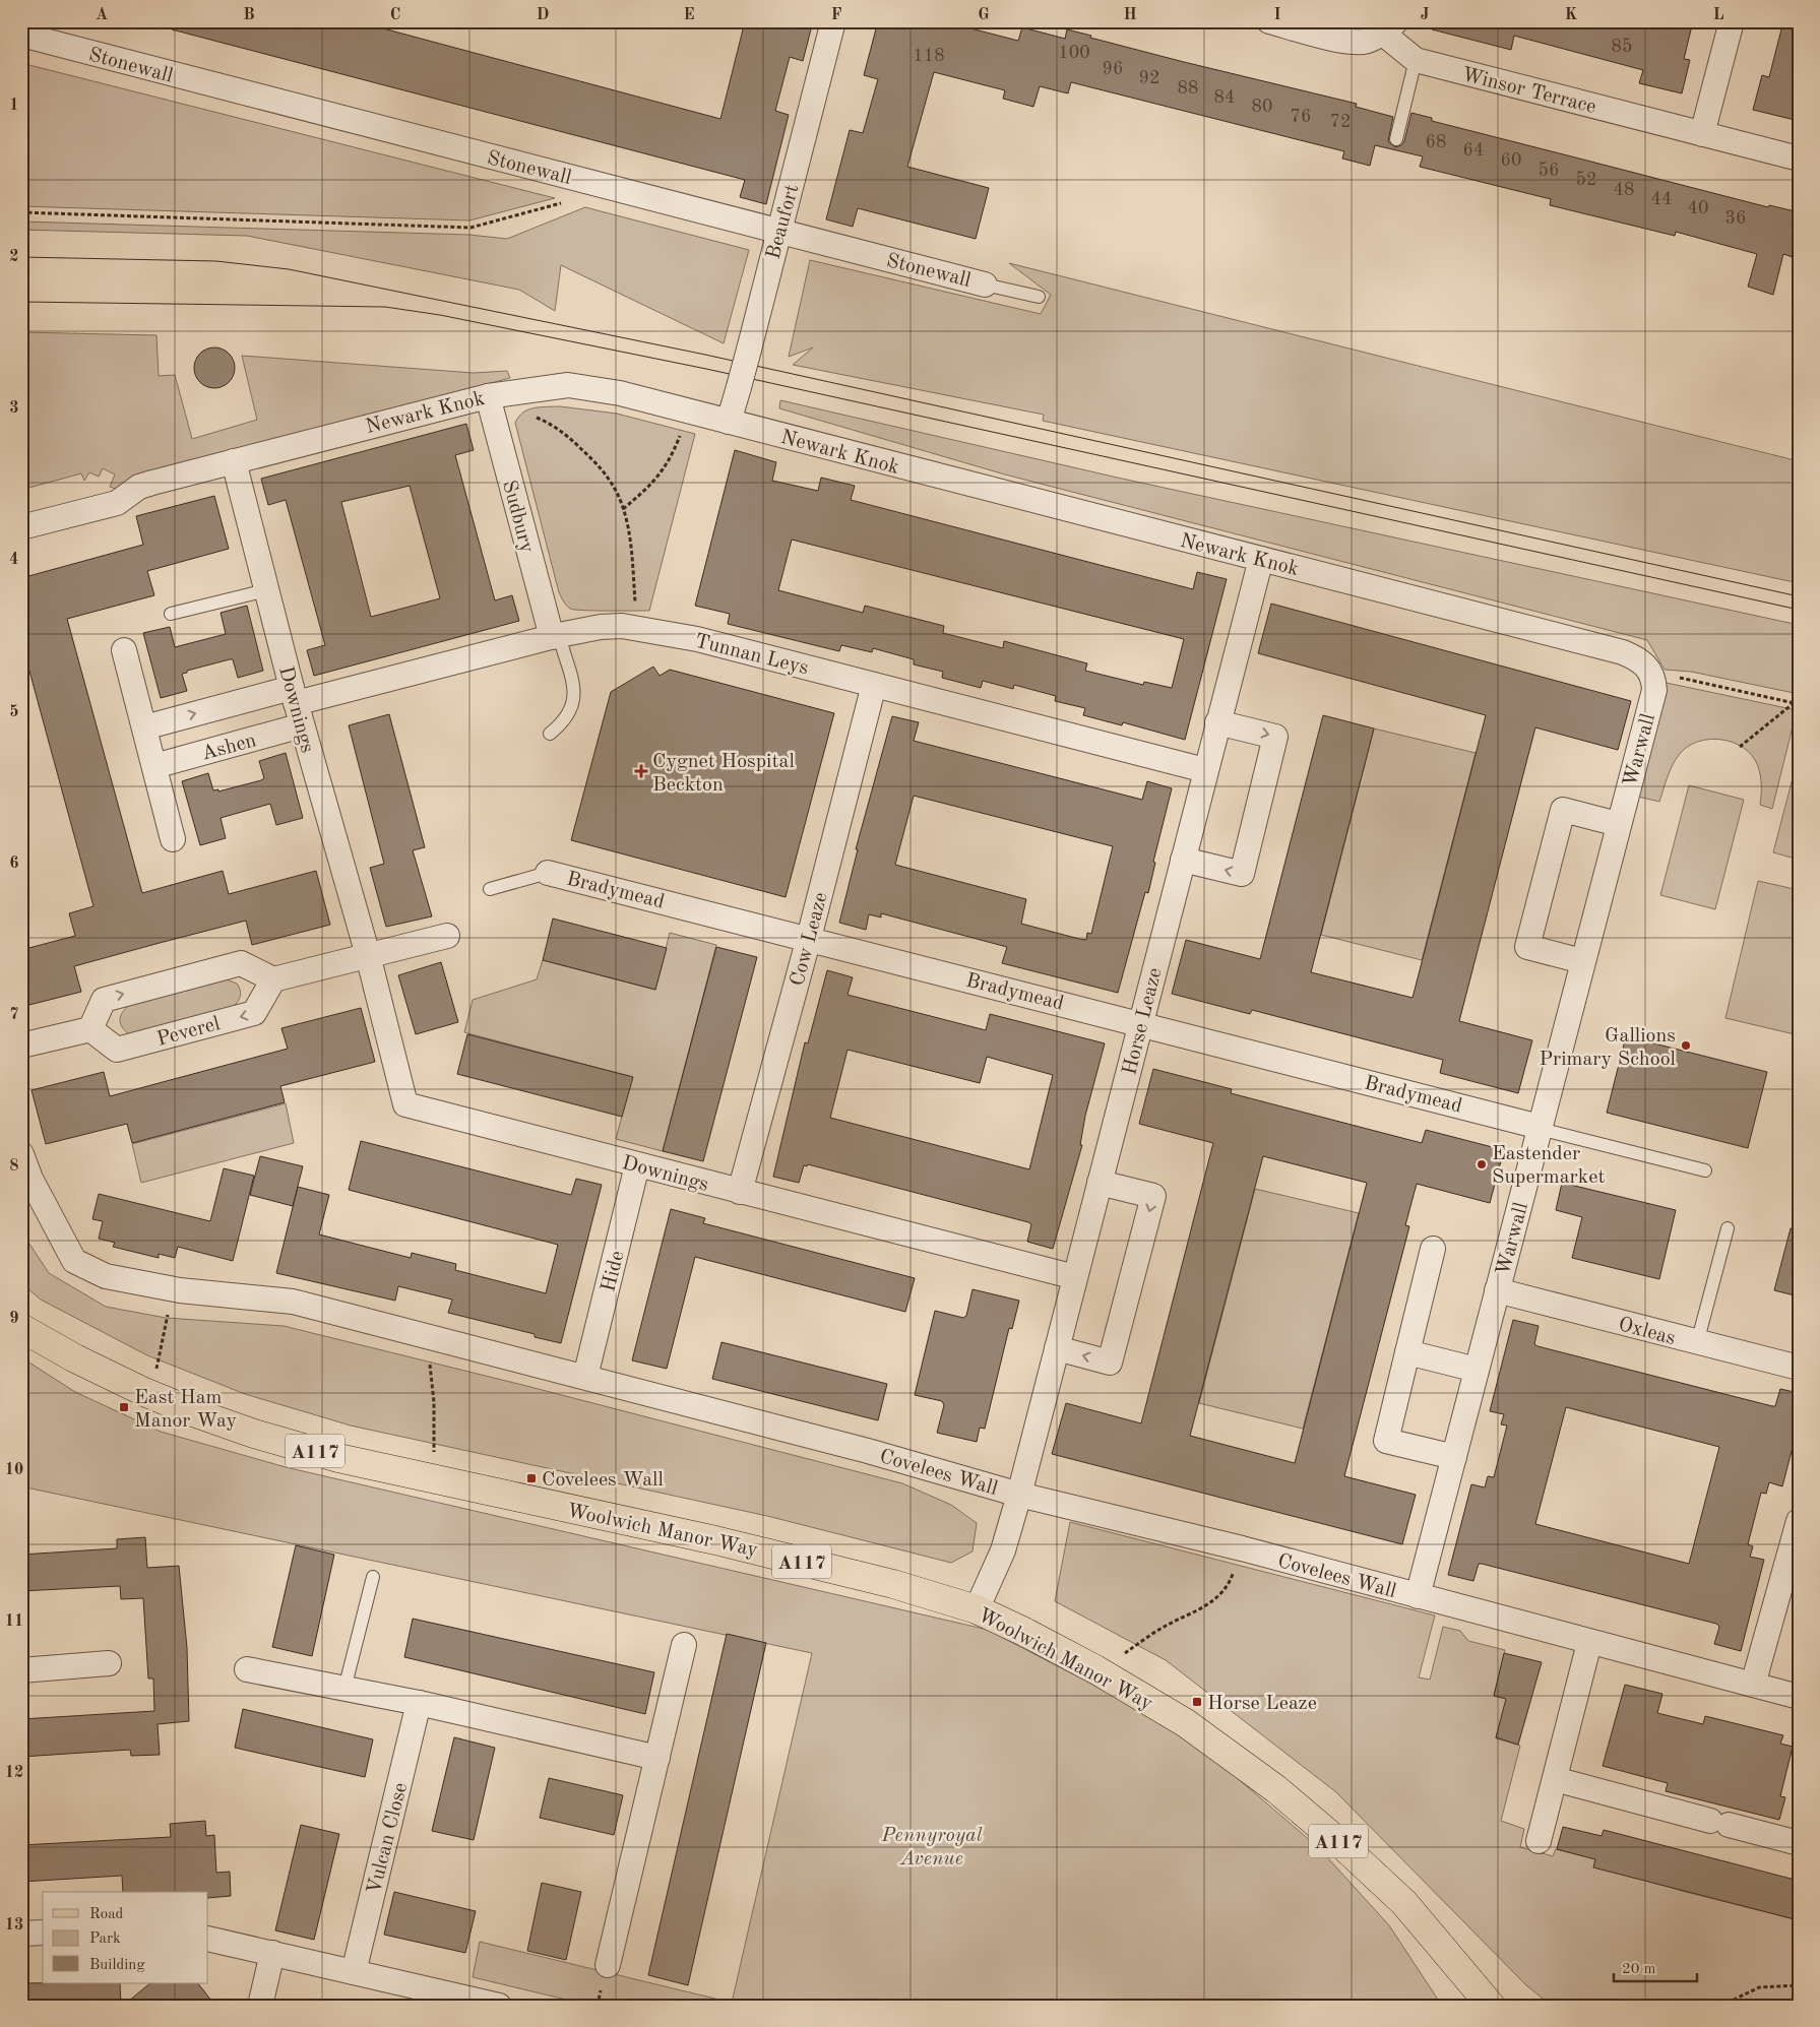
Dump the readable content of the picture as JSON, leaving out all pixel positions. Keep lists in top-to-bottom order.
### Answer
{
  "streets": {
    "main road": ["A117", "Woolwich Manor Way"],
    "street": [
      "Stonewall",
      "Winsor Terrace",
      "Beaufort",
      "Newark Knok",
      "Sudbury",
      "Tunnan Leys",
      "Downings",
      "Ashen",
      "Warwall",
      "Bradymead",
      "Cow Leaze",
      "Horse Leaze",
      "Peverel",
      "Hide",
      "Oxleas",
      "Covelees Wall",
      "Vulcan Close"
    ]
  },
  "crossings": [
    ["Stonewall", "Beaufort"],
    ["Beaufort", "Newark Knok"],
    ["Newark Knok", "Sudbury"],
    ["Newark Knok", "Downings"],
    ["Newark Knok", "Warwall"],
    ["Newark Knok", "Horse Leaze"],
    ["Sudbury", "Tunnan Leys"],
    ["Tunnan Leys", "Downings"],
    ["Tunnan Leys", "Ashen"],
    ["Tunnan Leys", "Cow Leaze"],
    ["Tunnan Leys", "Horse Leaze"],
    ["Downings", "Ashen"],
    ["Downings", "Cow Leaze"],
    ["Downings", "Horse Leaze"],
    ["Downings", "Hide"],
    ["Warwall", "Bradymead"],
    ["Warwall", "Oxleas"],
    ["Warwall", "Covelees Wall"],
    ["Bradymead", "Cow Leaze"],
    ["Bradymead", "Horse Leaze"],
    ["Horse Leaze", "Covelees Wall"],
    ["Horse Leaze", "Woolwich Manor Way"],
    ["Hide", "Covelees Wall"]
  ],
  "parks": ["Pennyroyal Avenue"],
  "places": {
    "health": ["Cygnet Hospital Beckton"],
    "other": ["Gallions Primary School", "Eastender Supermarket"],
    "transit": ["East Ham Manor Way", "Covelees Wall", "Horse Leaze"]
  },
  "house_numbers": [
    "85",
    "100",
    "118",
    "96",
    "92",
    "88",
    "84",
    "80",
    "76",
    "72",
    "68",
    "64",
    "60",
    "56",
    "52",
    "48",
    "44",
    "40",
    "36"
  ],
  "legend": ["Road", "Park", "Building"],
  "scale_bar": "20 m",
  "grid": {
    "columns": [
      "A",
      "B",
      "C",
      "D",
      "E",
      "F",
      "G",
      "H",
      "I",
      "J",
      "K",
      "L"
    ],
    "rows": [
      "1",
      "2",
      "3",
      "4",
      "5",
      "6",
      "7",
      "8",
      "9",
      "10",
      "11",
      "12",
      "13"
    ]
  }
}
